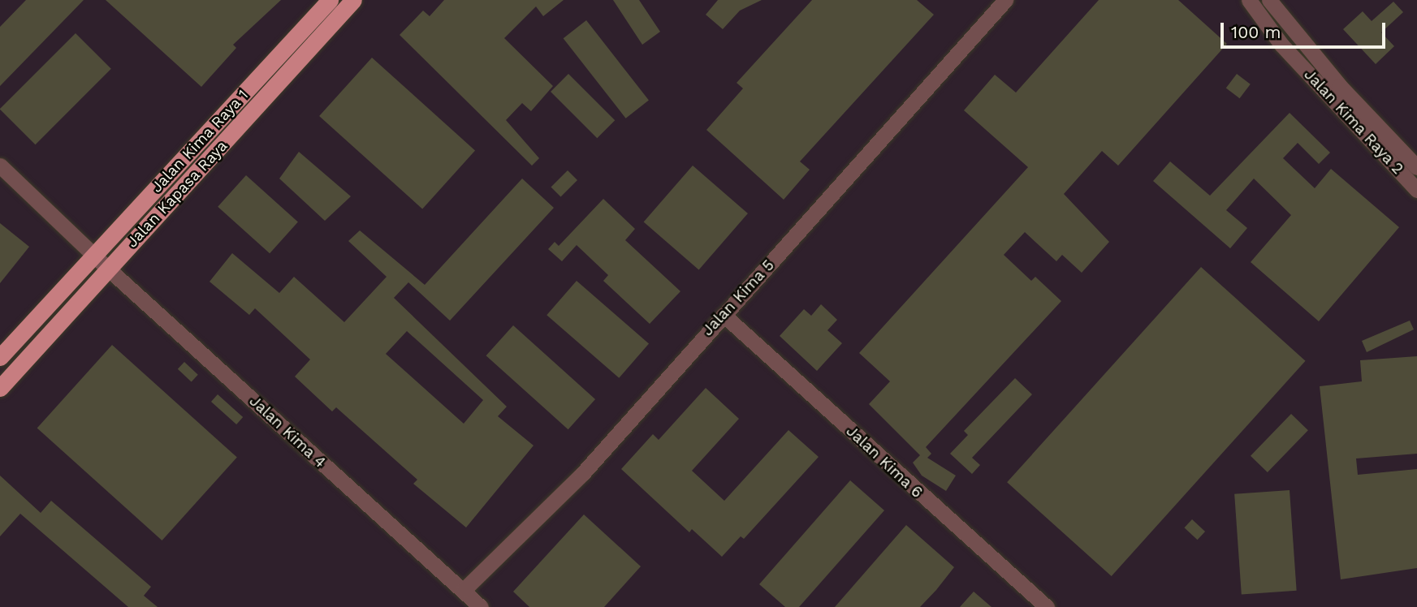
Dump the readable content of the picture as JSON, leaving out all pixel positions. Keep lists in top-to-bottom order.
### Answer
{
  "streets": {
    "main road": ["Jalan Kima Raya 1", "Jalan Kapasa Raya"],
    "street": [
      "Jalan Kima Raya 2",
      "Jalan Kima 5",
      "Jalan Kima 4",
      "Jalan Kima 6"
    ]
  },
  "crossings": [
    ["Jalan Kima Raya 1", "Jalan Kima 4"],
    ["Jalan Kapasa Raya", "Jalan Kima 4"],
    ["Jalan Kima 5", "Jalan Kima 4"],
    ["Jalan Kima 5", "Jalan Kima 6"]
  ],
  "scale_bar": "100 m"
}
